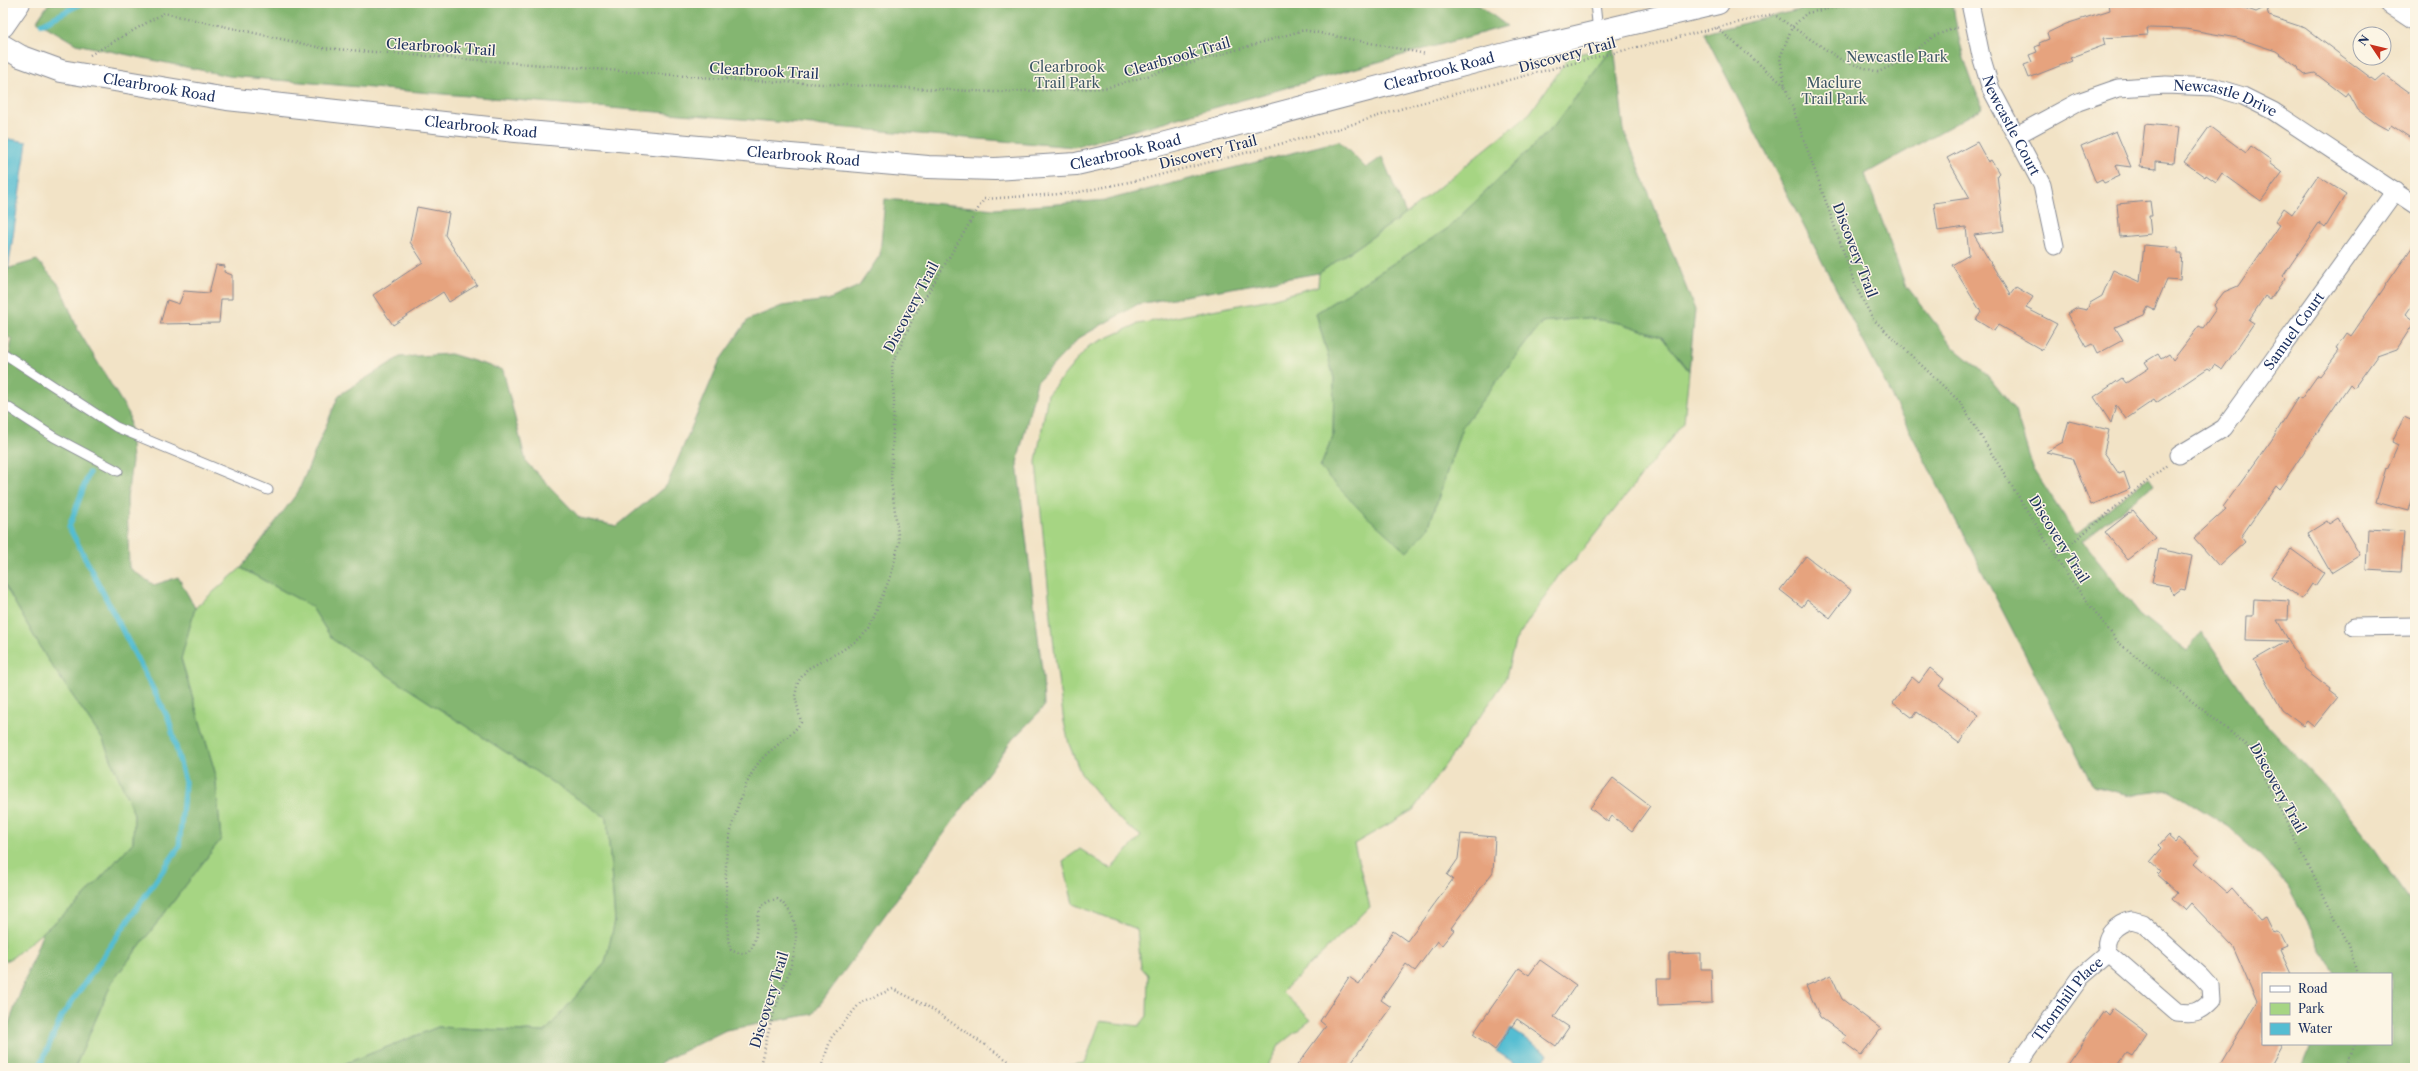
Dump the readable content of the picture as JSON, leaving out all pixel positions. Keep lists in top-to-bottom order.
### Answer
{
  "streets": {
    "main road": ["Clearbrook Road"],
    "street": [
      "Newcastle Drive",
      "Newcastle Court",
      "Samuel Court",
      "Thornhill Place"
    ],
    "path": ["Clearbrook Trail", "Discovery Trail"]
  },
  "crossings": [
    ["Newcastle Drive", "Newcastle Court"],
    ["Newcastle Drive", "Samuel Court"]
  ],
  "parks": ["Newcastle Park", "Clearbrook Trail Park", "Maclure Trail Park"],
  "legend": ["Road", "Park", "Water"],
  "north": "top left"
}
